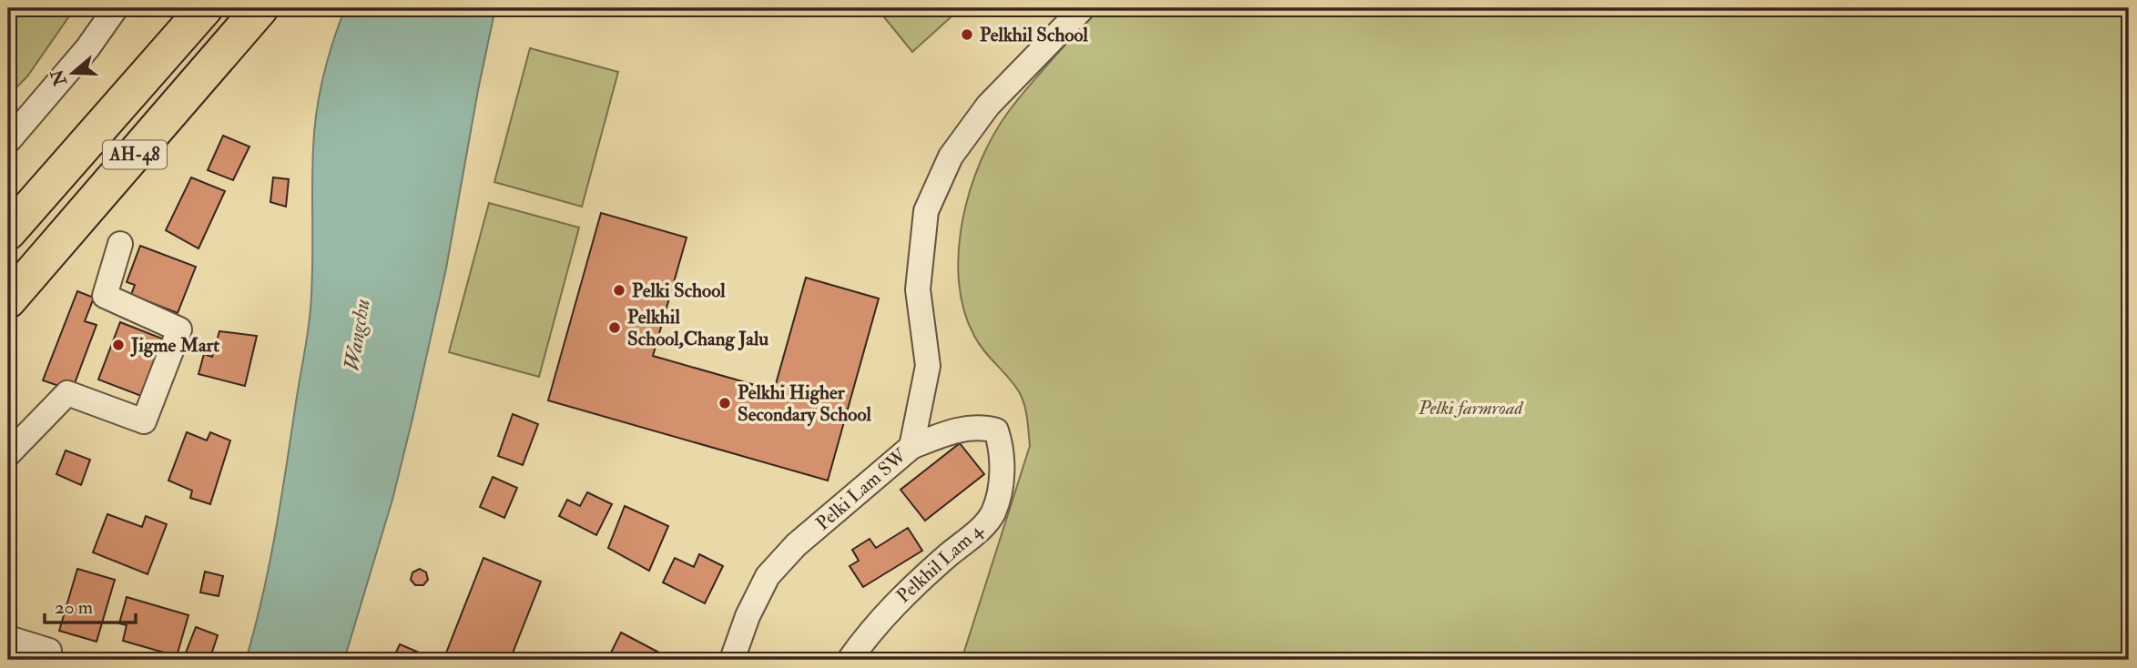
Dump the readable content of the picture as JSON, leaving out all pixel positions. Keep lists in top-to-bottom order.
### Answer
{
  "streets": {
    "highway": ["AH-48"],
    "street": ["Pelki Lam SW", "Pelkhil Lam 4"]
  },
  "crossings": [
    ["Pelki Lam SW", "Pelkhil Lam 4"]
  ],
  "water": ["Wangchu"],
  "parks": ["Pelki farmroad"],
  "places": [
    "Pelkhil School",
    "Pelki School",
    "Pelkhil School,Chang Jalu",
    "Jigme Mart",
    "Pelkhi Higher Secondary School"
  ],
  "scale_bar": "20 m",
  "north": "left"
}
